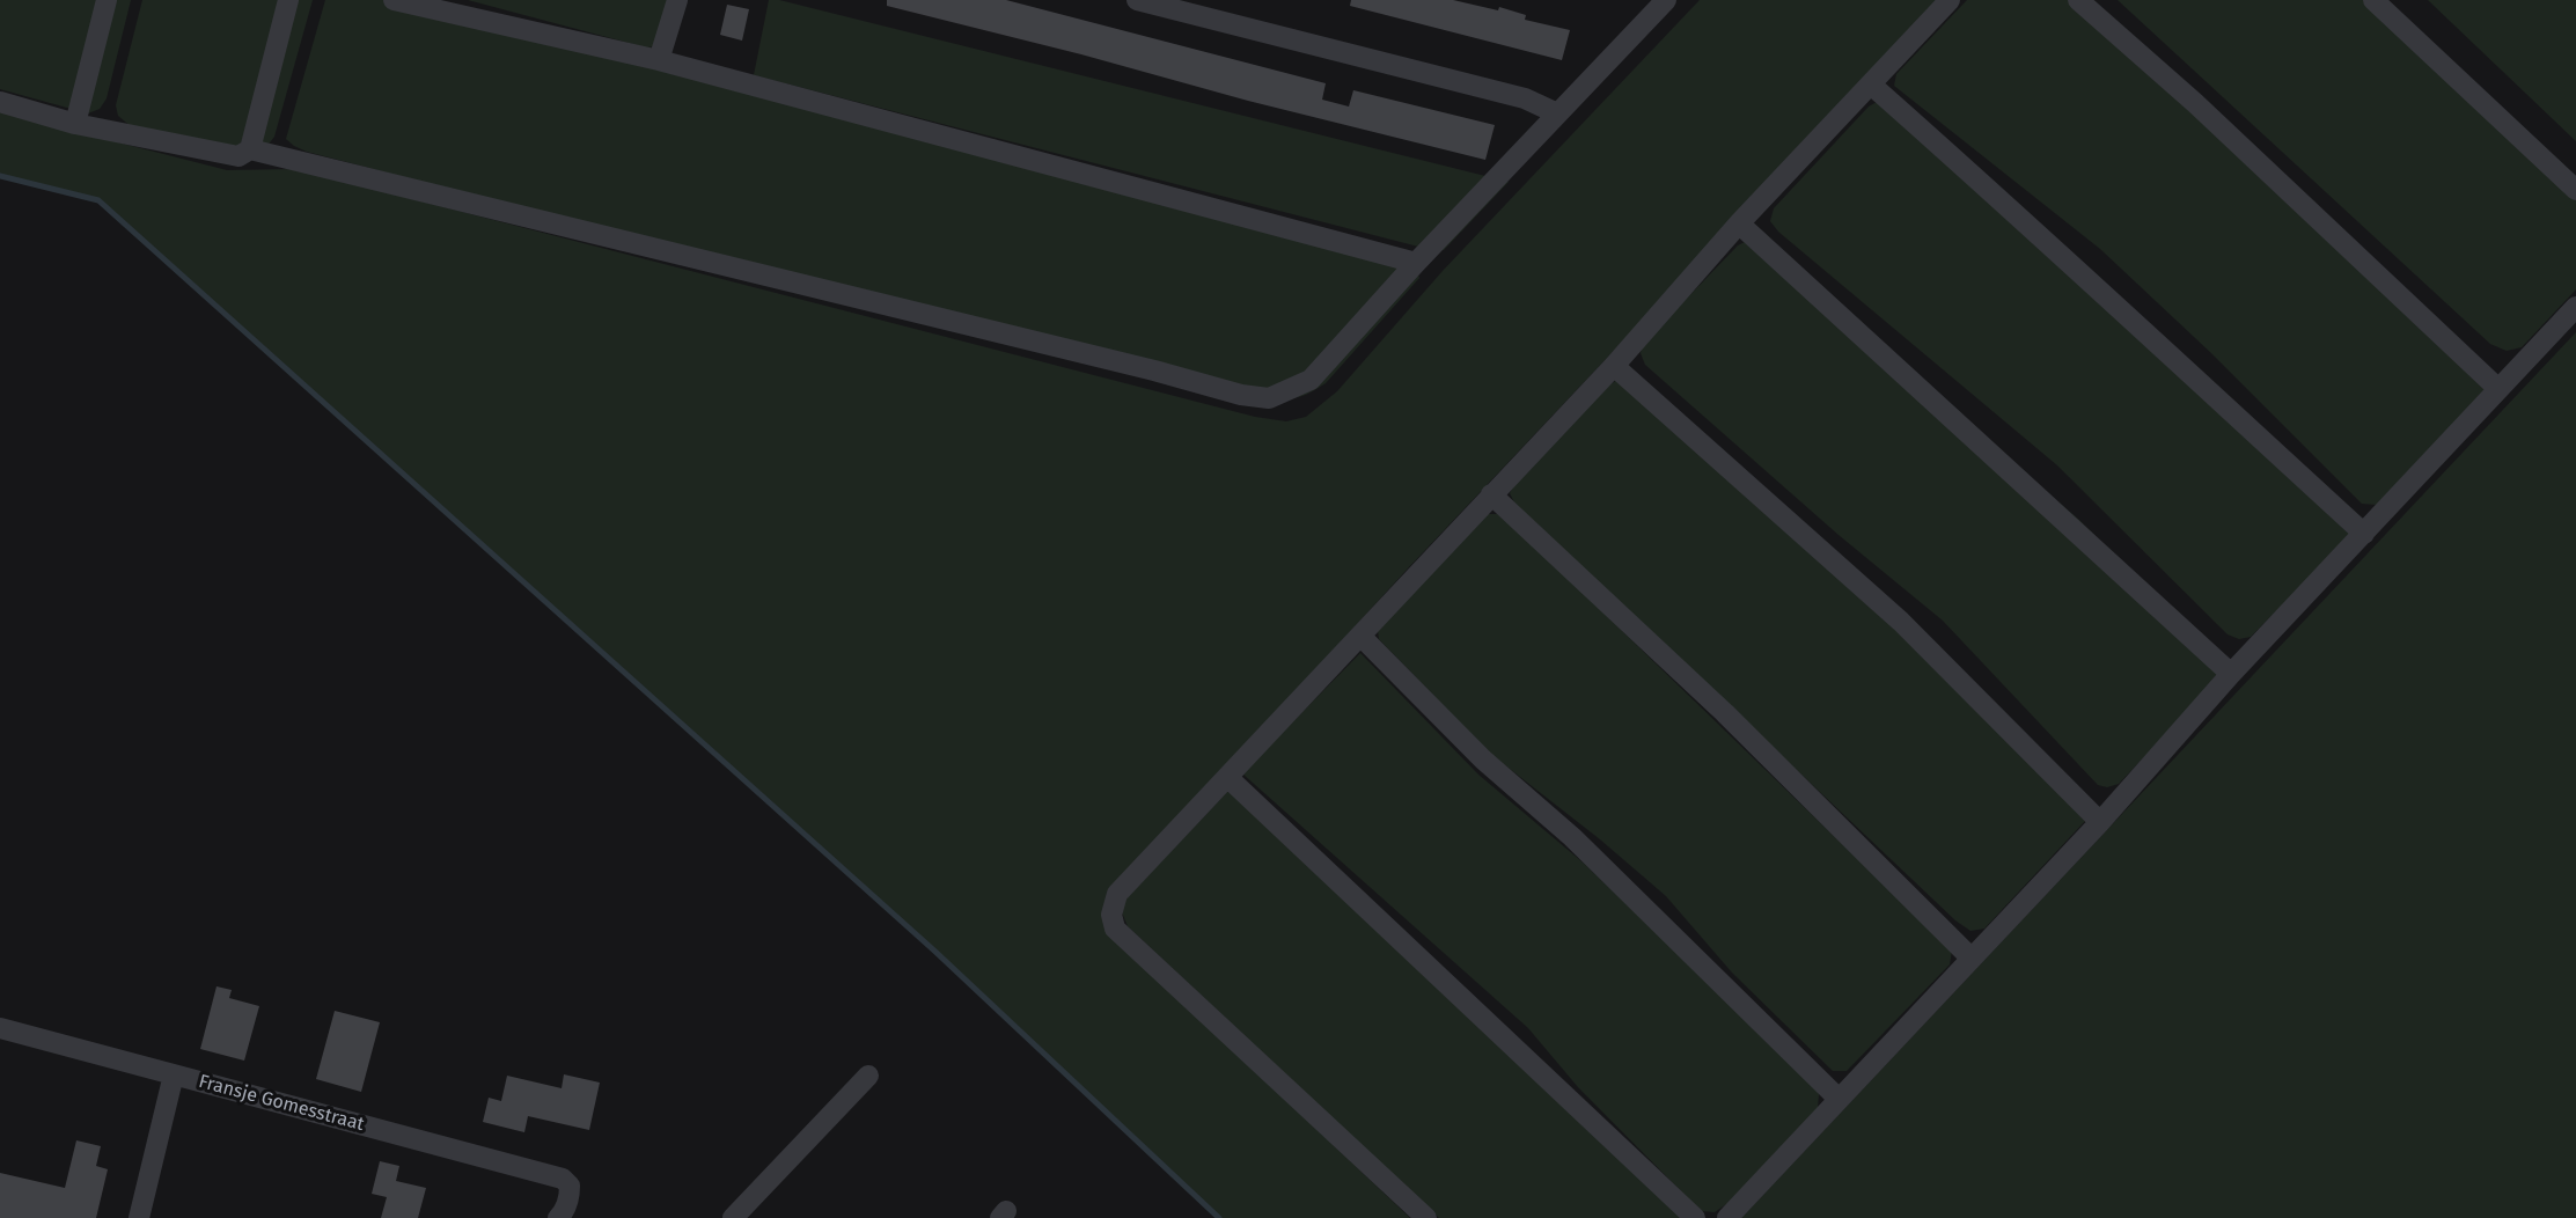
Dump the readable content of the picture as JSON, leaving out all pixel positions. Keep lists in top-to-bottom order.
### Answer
{
  "streets": {
    "street": ["Fransje Gomesstraat"]
  }
}
